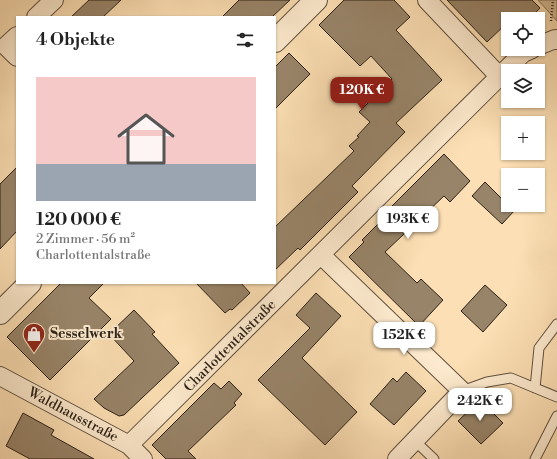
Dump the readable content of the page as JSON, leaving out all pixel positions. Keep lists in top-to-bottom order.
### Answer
{
  "streets": {
    "street": ["Charlottentalstraße", "Waldhausstraße"]
  },
  "crossings": [
    ["Charlottentalstraße", "Waldhausstraße"]
  ],
  "places": {
    "shop": ["Sesselwerk"]
  },
  "page": {
    "map_buttons": ["+", "−"],
    "heading": "4 Objekte",
    "list": [
      {
        "name": "120 000 €",
        "note": "2 Zimmer · 56 m² · Charlottentalstraße"
      }
    ],
    "price": [
      "120K €",
      "193K €",
      "152K €",
      "242K €"
    ]
  }
}
